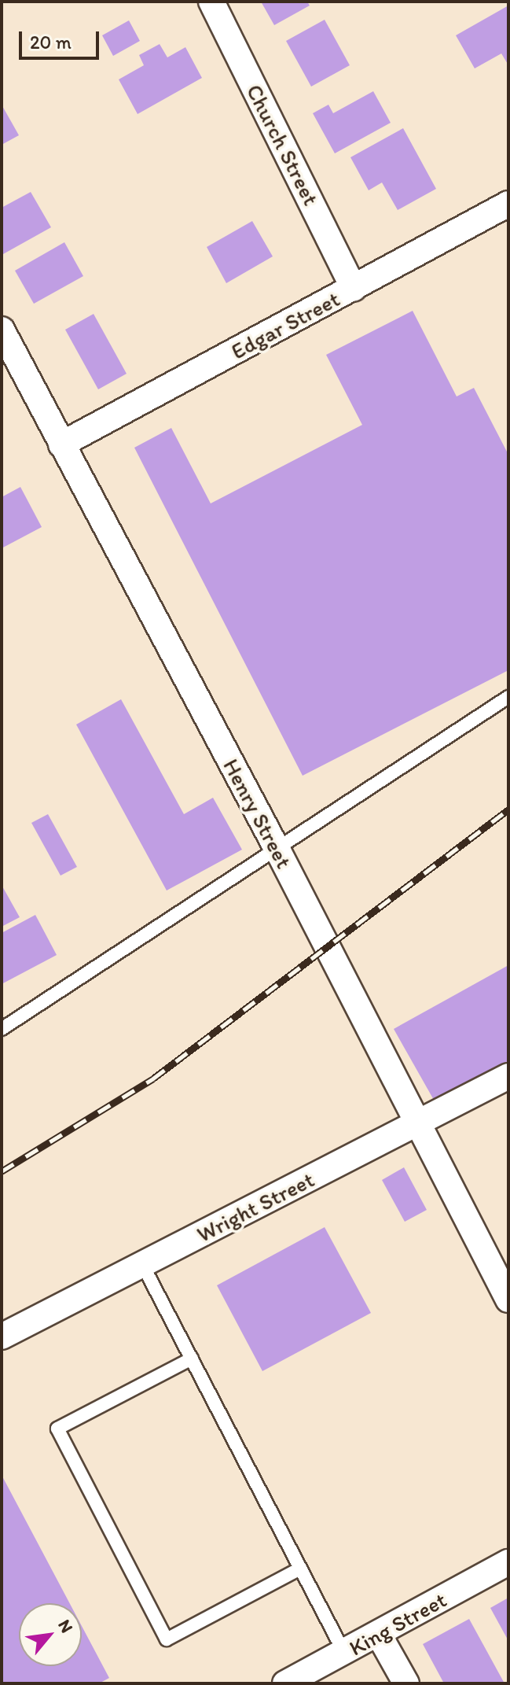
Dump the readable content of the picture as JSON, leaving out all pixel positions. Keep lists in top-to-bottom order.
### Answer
{
  "streets": {
    "street": [
      "Church Street",
      "Edgar Street",
      "Henry Street",
      "Wright Street",
      "King Street"
    ]
  },
  "crossings": [
    ["Church Street", "Edgar Street"],
    ["Edgar Street", "Henry Street"],
    ["Henry Street", "Wright Street"]
  ],
  "scale_bar": "20 m",
  "north": "top right"
}
